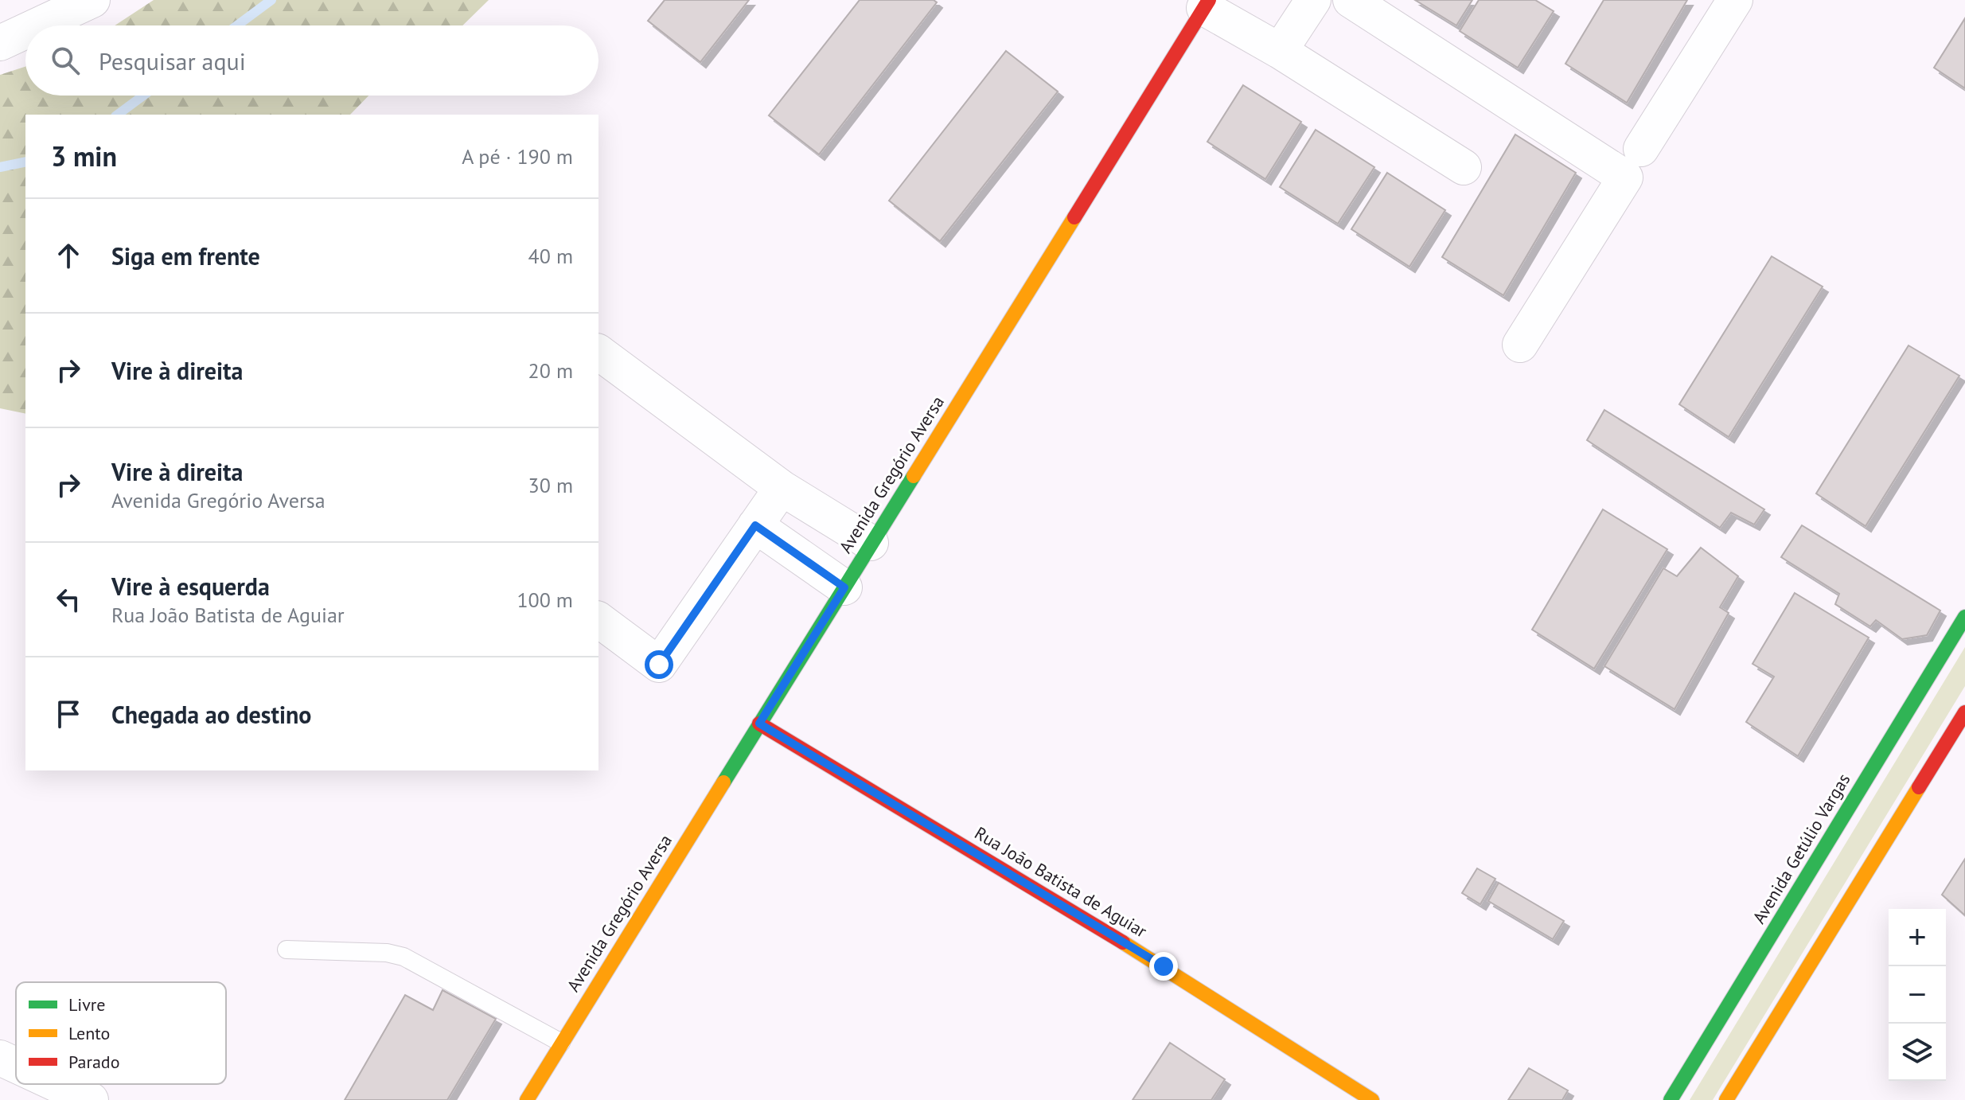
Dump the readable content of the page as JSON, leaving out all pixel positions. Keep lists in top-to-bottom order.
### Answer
{
  "streets": {
    "street": ["Avenida Gregório Aversa", "Avenida Getúlio Vargas", "Rua João Batista de Aguiar"]
  },
  "crossings": [
    ["Avenida Gregório Aversa", "Rua João Batista de Aguiar"]
  ],
  "legend": ["Livre", "Lento", "Parado"],
  "page": {
    "search": "Pesquisar aqui",
    "heading": ["3 min", "A pé · 190 m"],
    "list": [
      ["Siga em frente", "40 m"],
      ["Vire à direita", "20 m"],
      ["Vire à direita", "Avenida Gregório Aversa", "30 m"],
      ["Vire à esquerda", "Rua João Batista de Aguiar", "100 m"],
      "Chegada ao destino"
    ],
    "map_buttons": ["+", "−"]
  }
}
